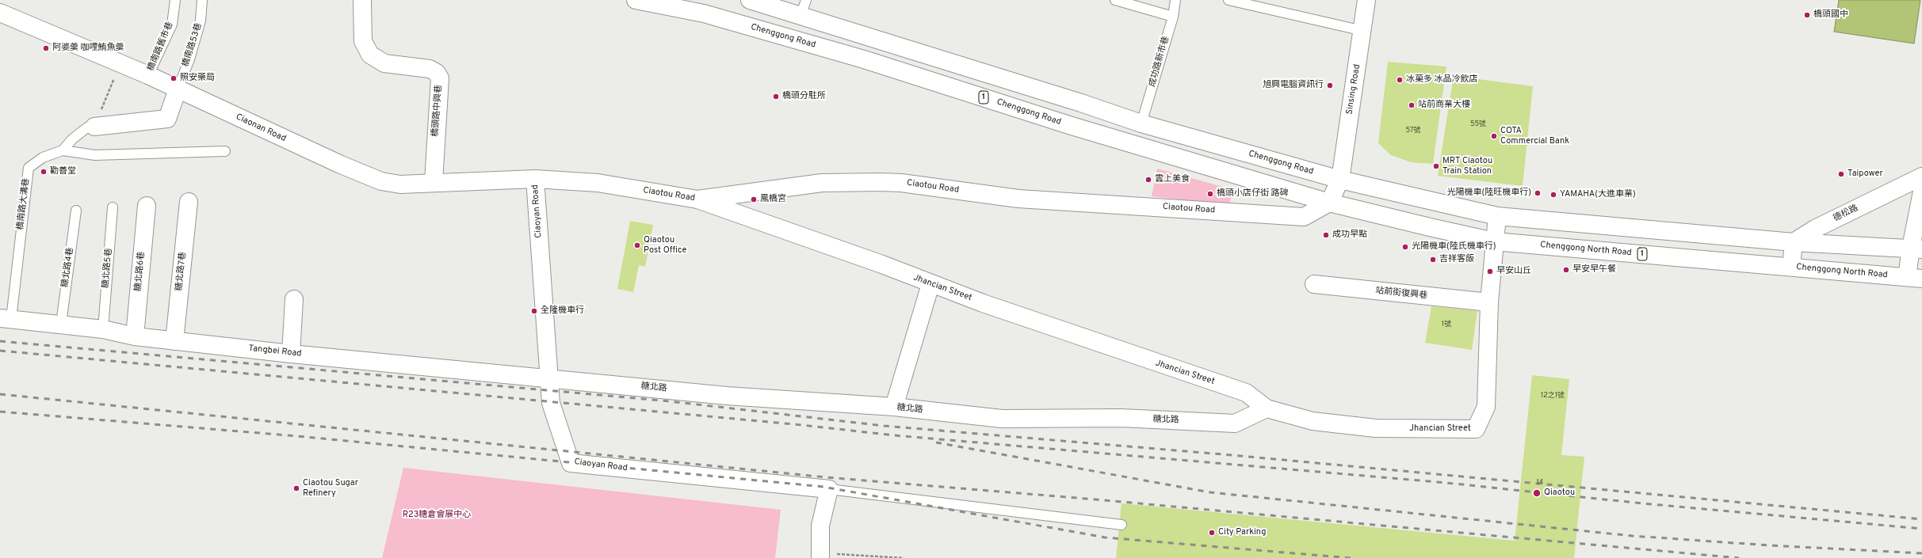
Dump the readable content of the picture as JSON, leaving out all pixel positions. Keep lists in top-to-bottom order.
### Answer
{
  "streets": {
    "street": [
      "Chenggong Road",
      "Sinsing Road",
      "1",
      "橋頭路中興巷",
      "Ciaonan Road",
      "Ciaotou Road",
      "Ciaoyan Road",
      "德松路",
      "Chenggong North Road",
      "糖北路6巷",
      "糖北路7巷",
      "Jhancian Street",
      "站前街復興巷",
      "Tangbei Road",
      "糖北路"
    ],
    "lane": [
      "橋南路53巷",
      "橋南路舊市巷",
      "成功路新市巷",
      "橋南路大溝巷",
      "糖北路4巷",
      "糖北路5巷"
    ]
  },
  "crossings": [
    ["Chenggong Road", "成功路新市巷"],
    ["Chenggong Road", "Sinsing Road"],
    ["Chenggong Road", "Ciaotou Road"],
    ["Chenggong Road", "Chenggong North Road"],
    ["橋南路53巷", "Ciaonan Road"],
    ["橋南路舊市巷", "Ciaonan Road"],
    ["Sinsing Road", "Ciaotou Road"],
    ["Sinsing Road", "Chenggong North Road"],
    ["橋頭路中興巷", "Ciaonan Road"],
    ["Ciaonan Road", "Ciaotou Road"],
    ["Ciaonan Road", "Ciaoyan Road"],
    ["Ciaotou Road", "Ciaoyan Road"],
    ["Ciaotou Road", "Chenggong North Road"],
    ["Ciaotou Road", "Jhancian Street"],
    ["橋南路大溝巷", "Tangbei Road"],
    ["Ciaoyan Road", "Tangbei Road"],
    ["Ciaoyan Road", "糖北路"],
    ["Chenggong North Road", "Jhancian Street"],
    ["糖北路4巷", "Tangbei Road"],
    ["糖北路5巷", "Tangbei Road"],
    ["糖北路6巷", "Tangbei Road"],
    ["糖北路7巷", "Tangbei Road"],
    ["Jhancian Street", "站前街復興巷"],
    ["Jhancian Street", "糖北路"],
    ["Tangbei Road", "糖北路"]
  ],
  "parks": ["R23糖倉會展中心"],
  "places": [
    "橋頭國中",
    "阿婆羹 咖哩鮪魚羹",
    "照安藥局",
    "冰菓多 冰品冷飲店",
    "旭興電腦資訊行",
    "橋頭分駐所",
    "站前商業大樓",
    "COTA Commercial Bank",
    "MRT Ciaotou Train Station",
    "勸善堂",
    "Taipower",
    "雲上美食",
    "光陽機車(陸旺機車行)",
    "橋頭小店仔街 路碑",
    "YAMAHA(大進車業)",
    "鳳橋宮",
    "成功早點",
    "Qiaotou Post Office",
    "光陽機車(陸氏機車行)",
    "吉祥客飯",
    "早安早午餐",
    "早安山丘",
    "全隆機車行",
    "Ciaotou Sugar Refinery",
    "Qiaotou",
    "City Parking"
  ],
  "house_numbers": [
    "55號",
    "57號",
    "1號",
    "12之1號",
    "14"
  ]
}
